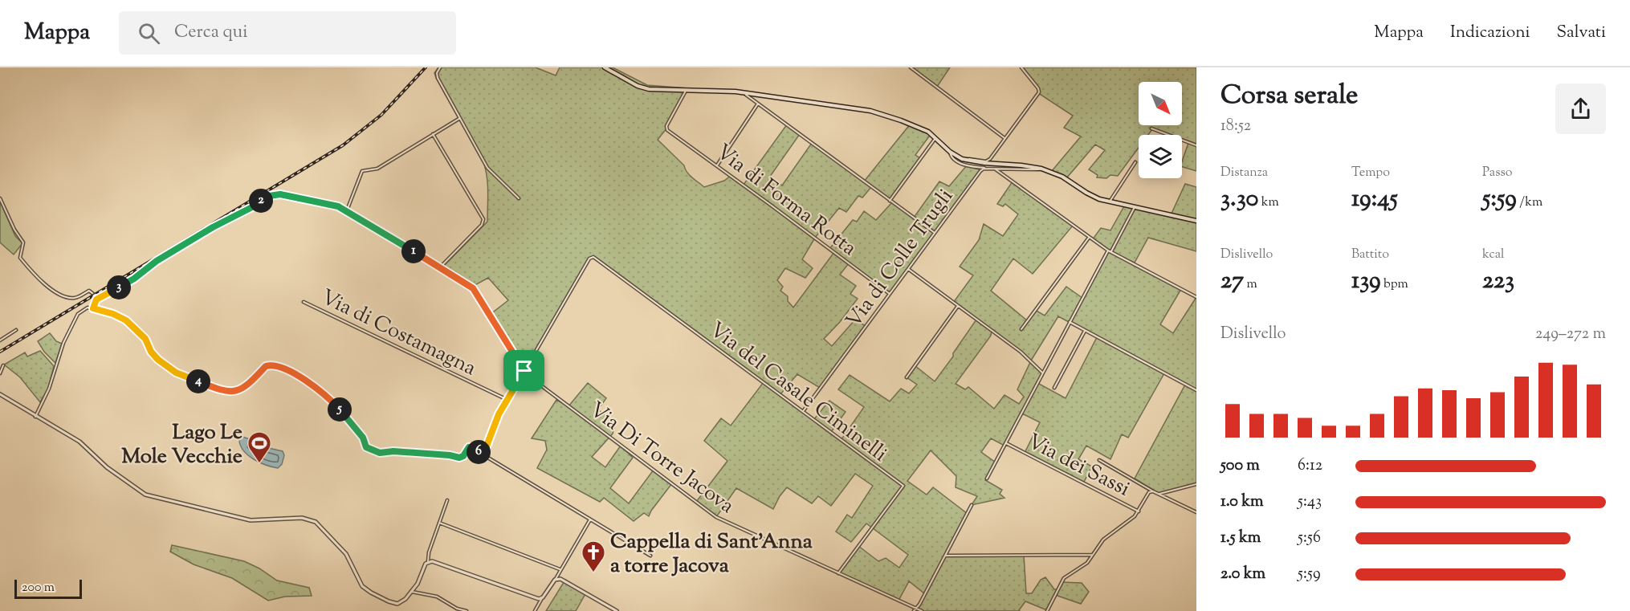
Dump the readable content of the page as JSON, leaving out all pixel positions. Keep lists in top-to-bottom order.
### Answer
{
  "streets": {
    "street": [
      "Via di Forma Rotta",
      "Via di Colle Trugli",
      "Via di Costamagna",
      "Via del Casale Ciminelli",
      "Via Di Torre Jacova",
      "Via dei Sassi"
    ]
  },
  "crossings": [
    ["Via di Forma Rotta", "Via di Colle Trugli"],
    ["Via di Colle Trugli", "Via del Casale Ciminelli"],
    ["Via del Casale Ciminelli", "Via Di Torre Jacova"]
  ],
  "places": {
    "sports": ["Lago Le Mole Vecchie"],
    "church": ["Cappella di Sant'Anna a torre Jacova"]
  },
  "scale_bar": "200 m",
  "north": "bottom right",
  "page": {
    "header": "Mappa",
    "search": "Cerca qui",
    "nav": ["Mappa", "Indicazioni", "Salvati"],
    "heading": ["Corsa serale", "18:52"],
    "stats": [
      ["Distanza", "3.30 km"],
      ["Tempo", "19:45"],
      ["Passo", "5:59 /km"],
      ["Dislivello", "27 m"],
      ["Battito", "139 bpm"],
      ["kcal", "223"]
    ],
    "pins": [
      "2",
      "1",
      "3",
      "4",
      "5",
      "6"
    ],
    "chart": ["Dislivello", "249–272 m"],
    "list": [
      {
        "name": "500 m",
        "note": "6:12"
      },
      {
        "name": "1.0 km",
        "note": "5:43"
      },
      {
        "name": "1.5 km",
        "note": "5:56"
      },
      {
        "name": "2.0 km",
        "note": "5:59"
      }
    ],
    "scale": "200 m"
  }
}
